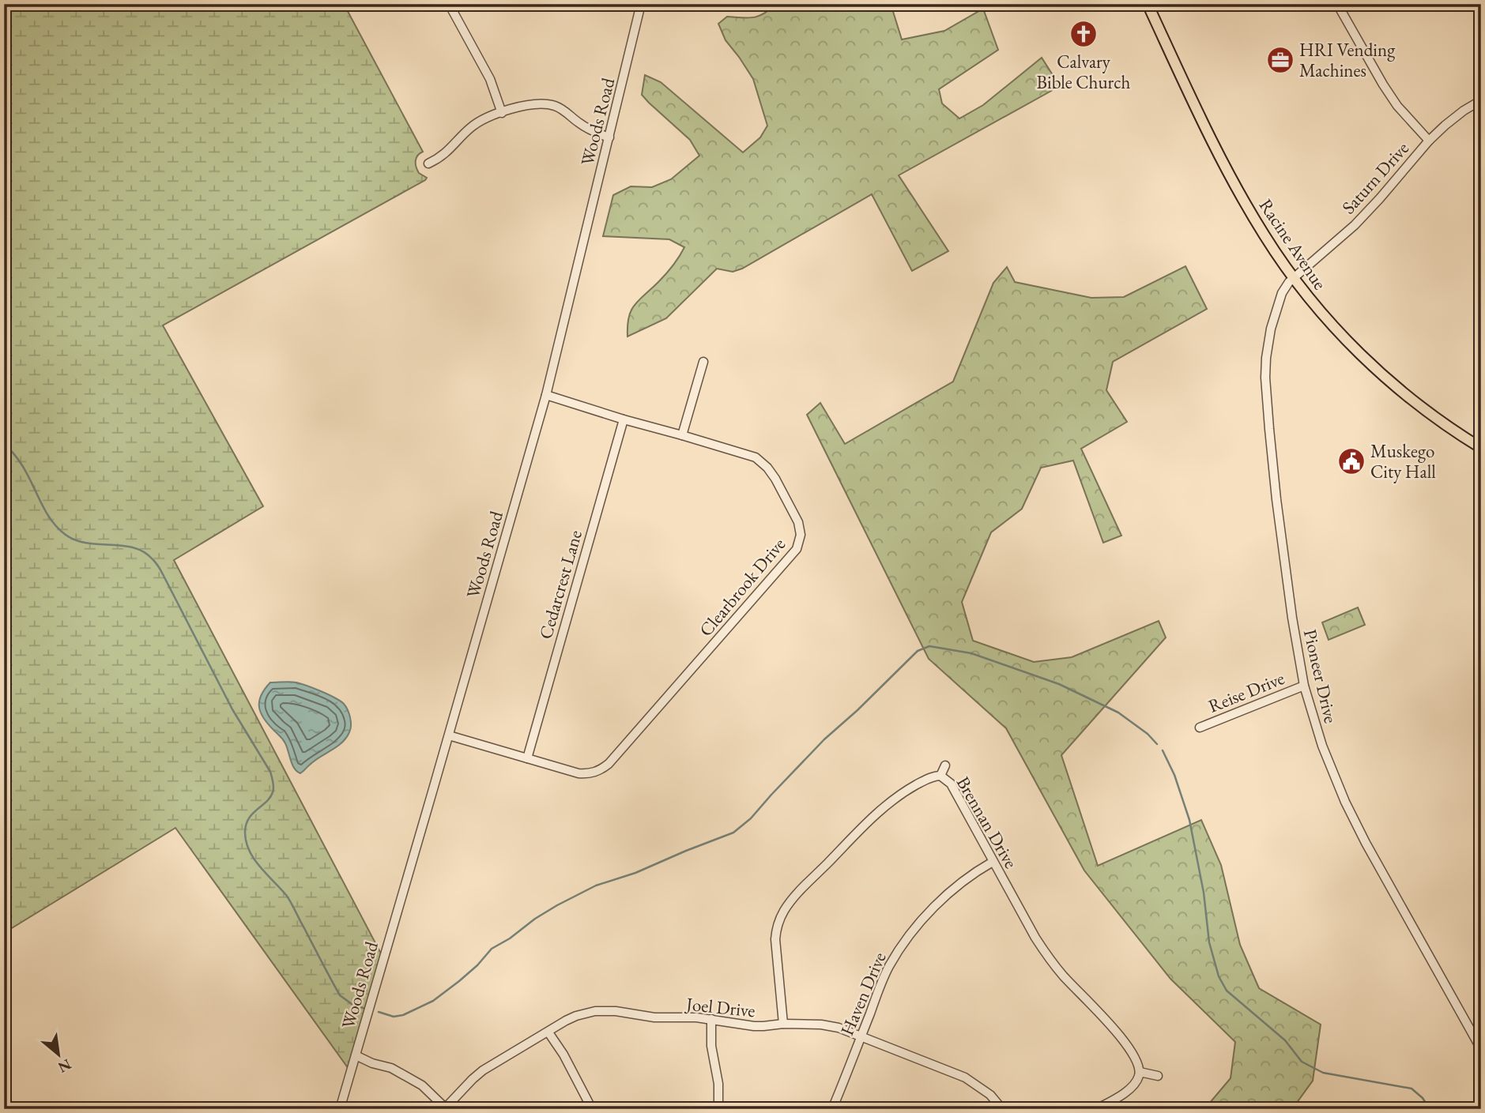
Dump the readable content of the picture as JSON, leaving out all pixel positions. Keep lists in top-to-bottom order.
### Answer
{
  "streets": {
    "main road": ["Racine Avenue"],
    "street": [
      "Woods Road",
      "Saturn Drive",
      "Cedarcrest Lane",
      "Clearbrook Drive",
      "Pioneer Drive",
      "Reise Drive",
      "Brennan Drive",
      "Haven Drive",
      "Joel Drive"
    ]
  },
  "crossings": [
    ["Woods Road", "Clearbrook Drive"],
    ["Saturn Drive", "Racine Avenue"],
    ["Saturn Drive", "Pioneer Drive"],
    ["Racine Avenue", "Pioneer Drive"],
    ["Cedarcrest Lane", "Clearbrook Drive"],
    ["Pioneer Drive", "Reise Drive"],
    ["Brennan Drive", "Haven Drive"],
    ["Brennan Drive", "Joel Drive"],
    ["Haven Drive", "Joel Drive"]
  ],
  "places": {
    "church": ["Calvary Bible Church"],
    "office": ["HRI Vending Machines"],
    "public building": ["Muskego City Hall"]
  },
  "north": "bottom right"
}
